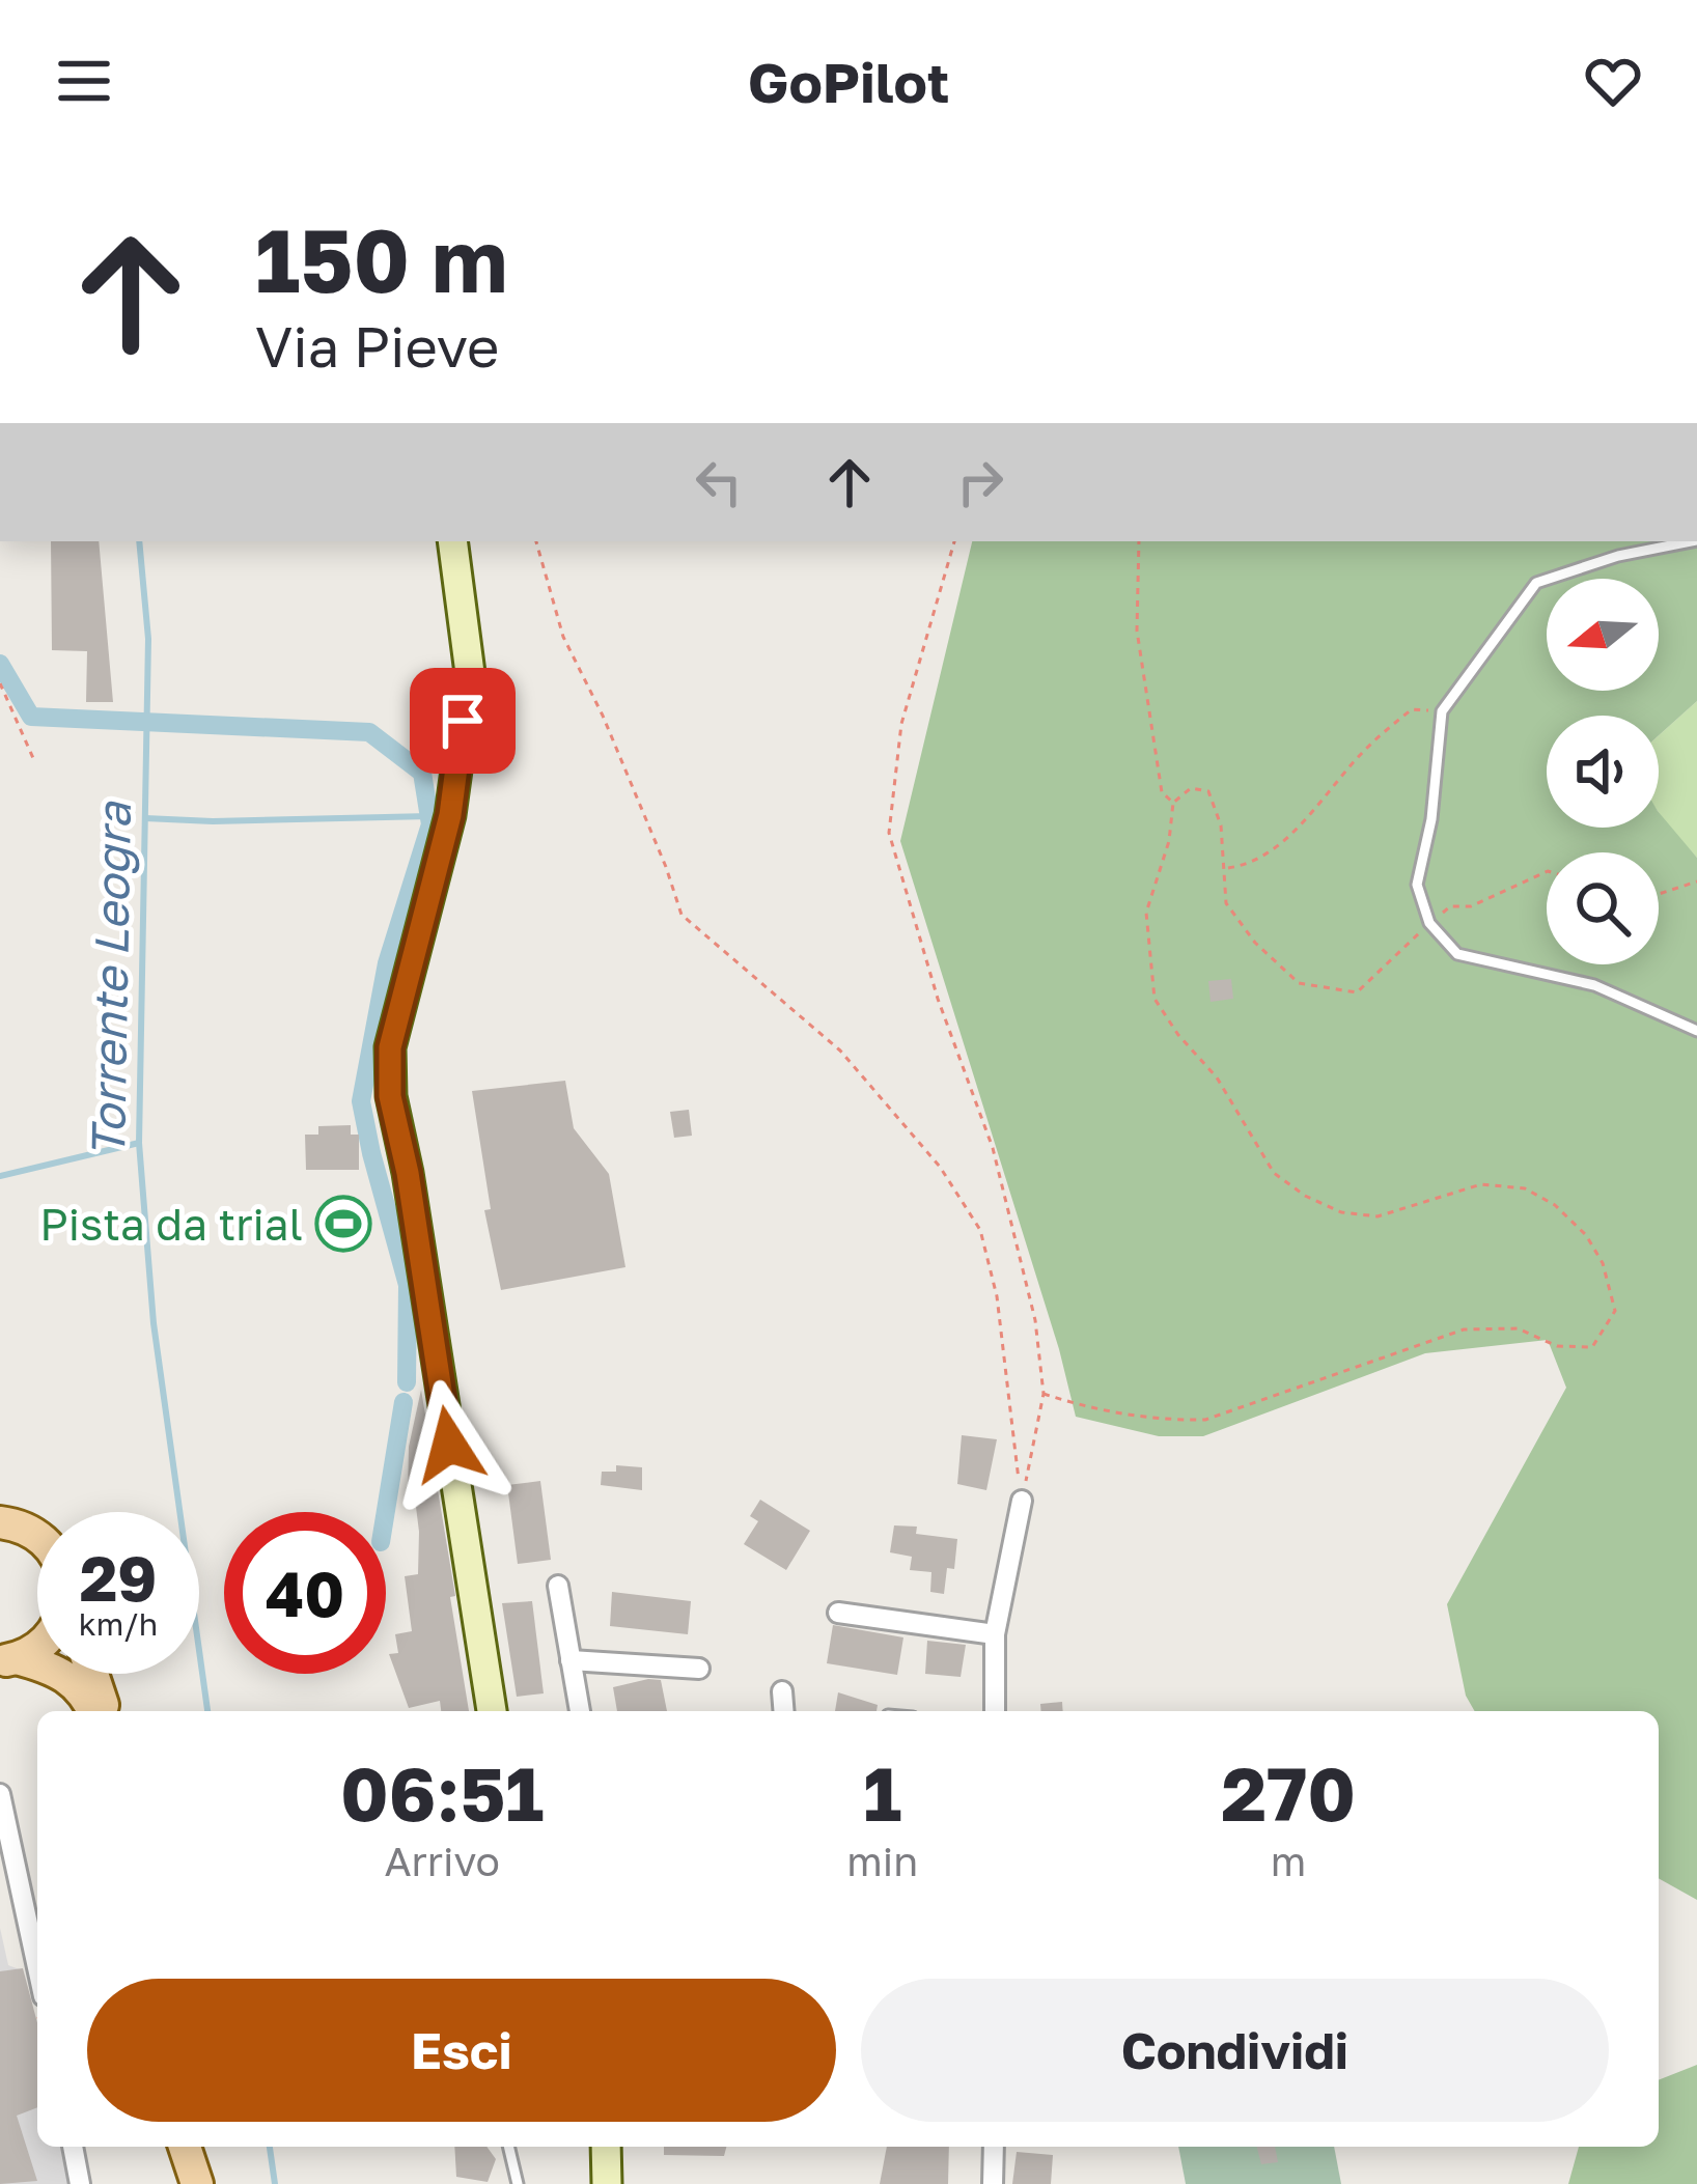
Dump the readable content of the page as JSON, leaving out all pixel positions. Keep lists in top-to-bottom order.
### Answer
{
  "water": ["Torrente Leogra"],
  "places": {
    "sports": ["Pista da trial"]
  },
  "north": "left",
  "page": {
    "header": "GoPilot",
    "turn": ["150 m", "Via Pieve"],
    "speed": "29 km/h",
    "limit": "40",
    "eta": [
      "06:51",
      "Arrivo",
      "1",
      "min",
      "270",
      "m"
    ],
    "buttons": ["Esci", "Condividi"]
  }
}
